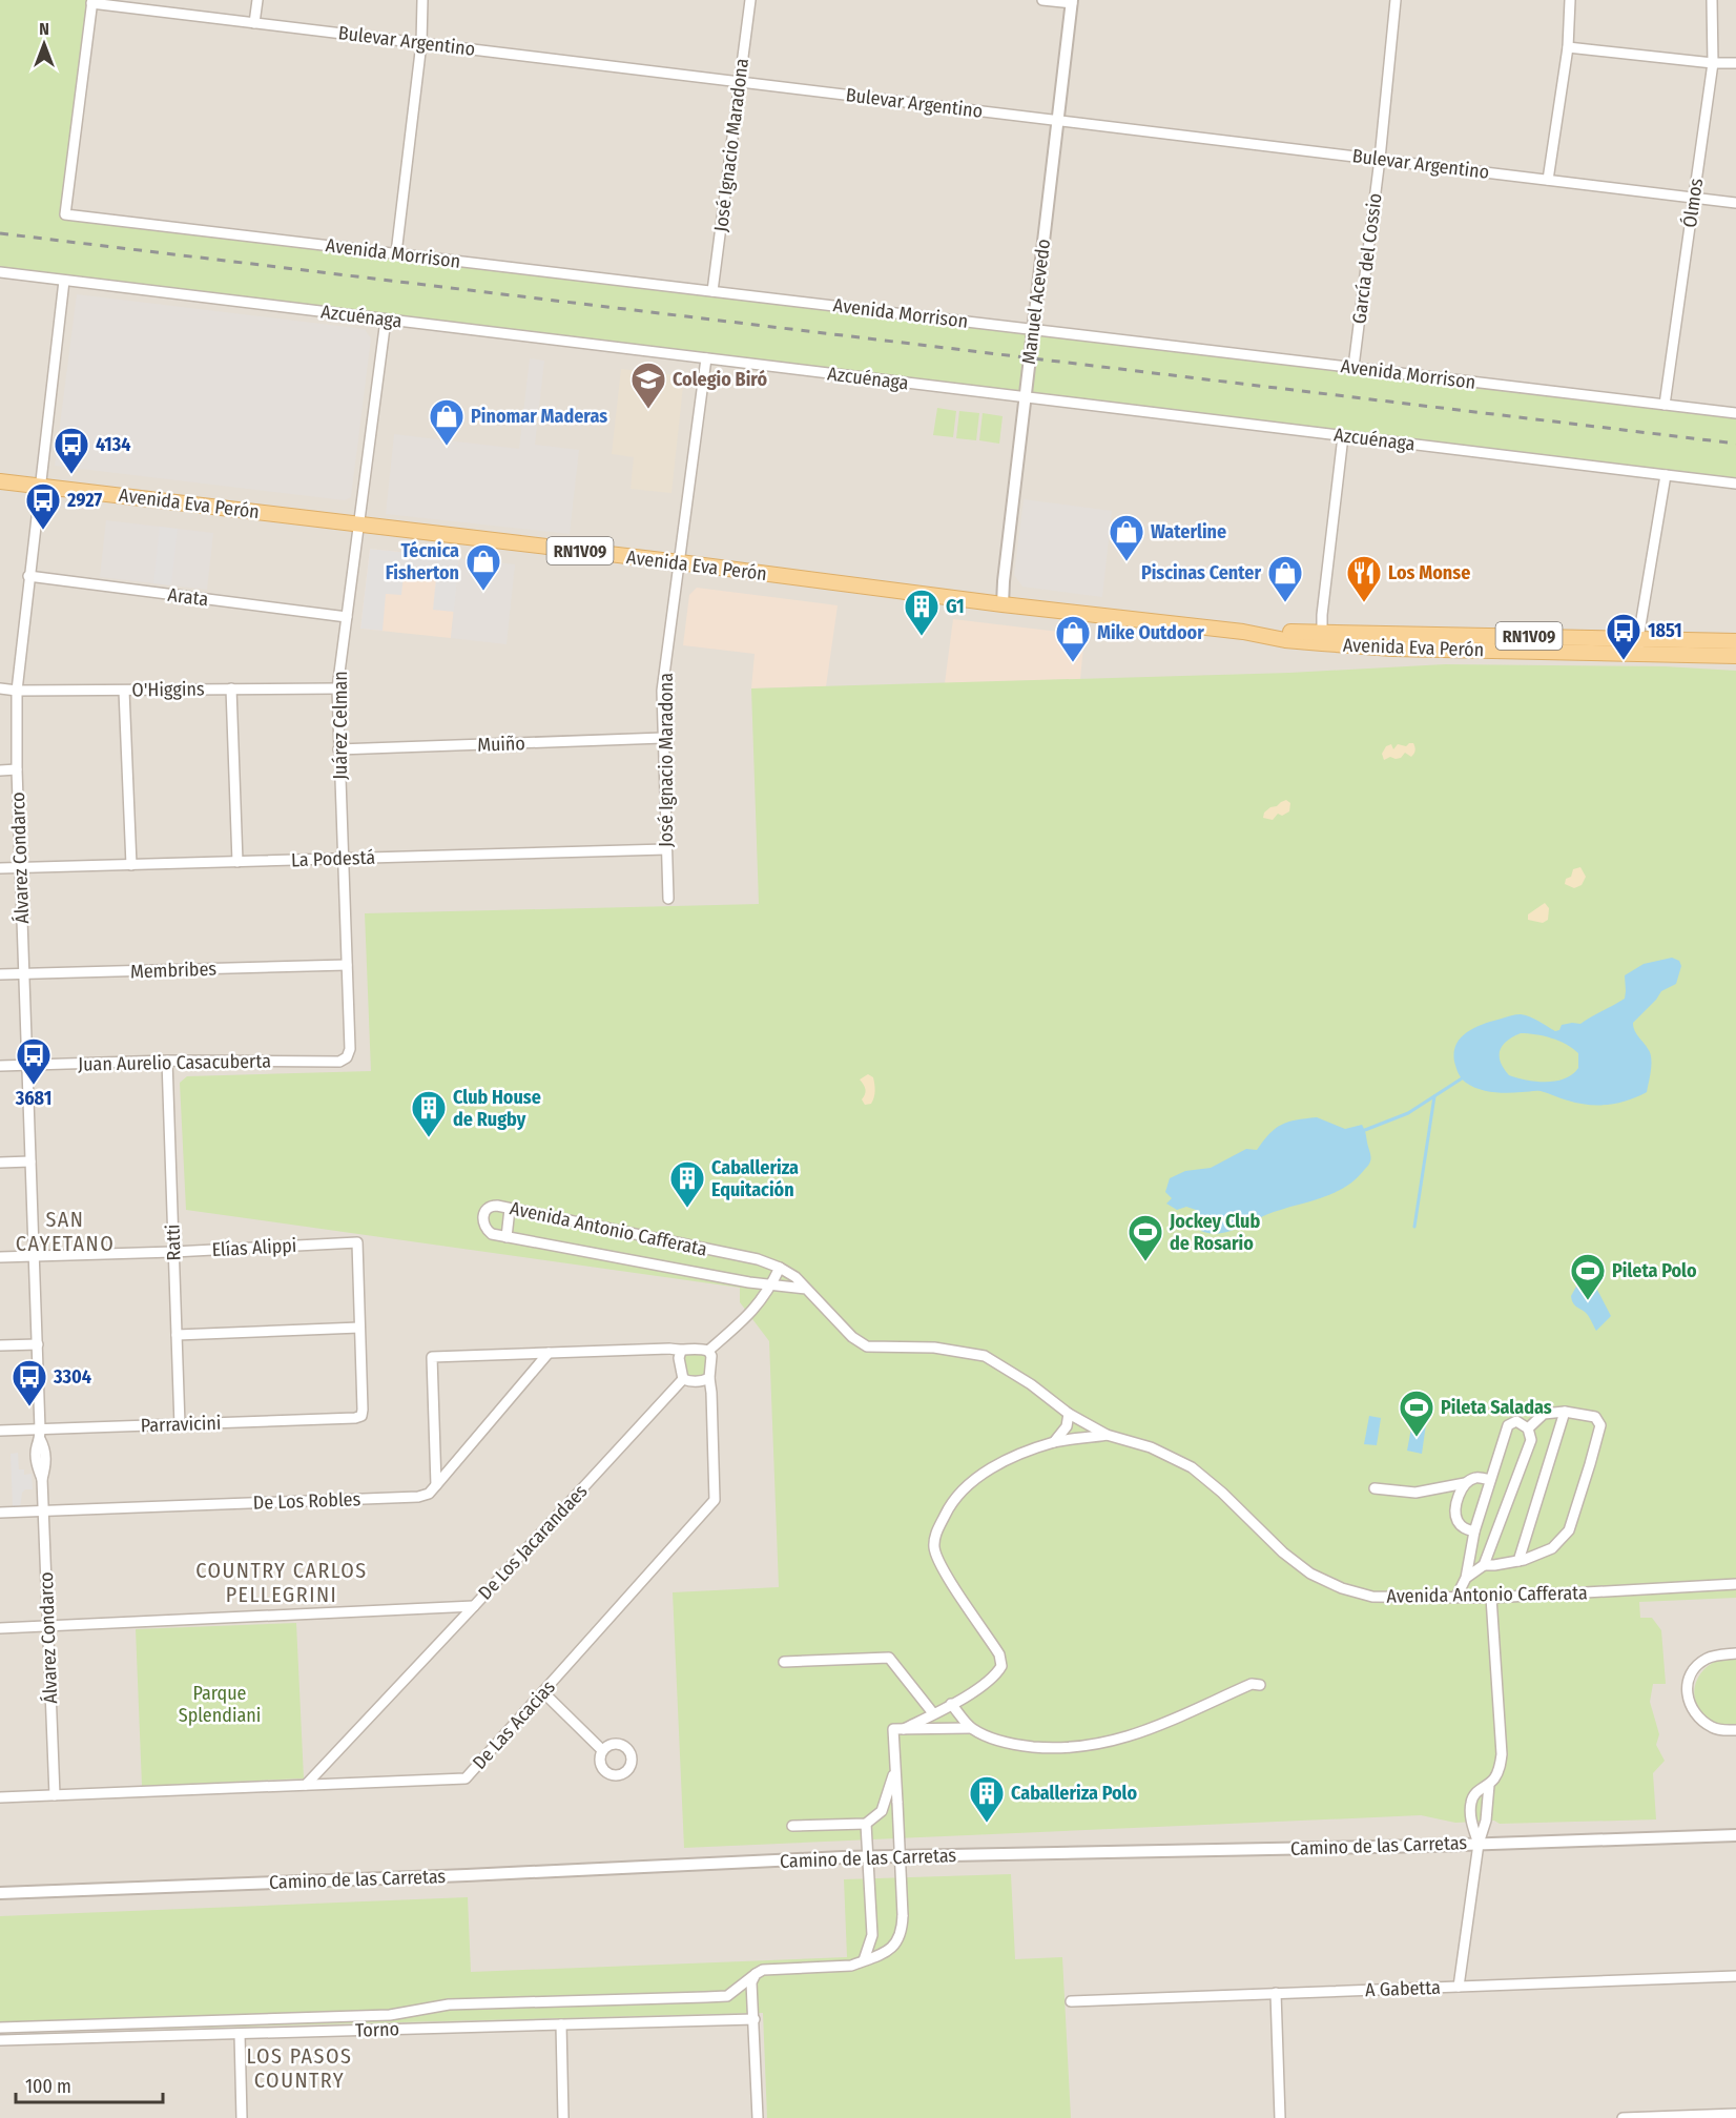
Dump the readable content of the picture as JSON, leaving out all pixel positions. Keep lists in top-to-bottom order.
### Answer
{
  "streets": {
    "main road": ["Avenida Eva Perón", "RN1V09"],
    "street": [
      "Bulevar Argentino",
      "José Ignacio Maradona",
      "Ólmos",
      "Avenida Morrison",
      "García del Cossio",
      "Manuel Acevedo",
      "Azcuénaga",
      "Arata",
      "O'Higgins",
      "Juárez Celman",
      "Muiño",
      "Álvarez Condarco",
      "La Podestá",
      "Membribes",
      "Juan Aurelio Casacuberta",
      "Avenida Antonio Cafferata",
      "Ratti",
      "Elías Alippi",
      "Parravicini",
      "De Los Robles",
      "De Los Jacarandaes",
      "De Las Acacias",
      "Camino de las Carretas",
      "A Gabetta",
      "Torno"
    ]
  },
  "crossings": [
    ["Bulevar Argentino", "José Ignacio Maradona"],
    ["Bulevar Argentino", "Ólmos"],
    ["Bulevar Argentino", "Avenida Morrison"],
    ["Bulevar Argentino", "García del Cossio"],
    ["Bulevar Argentino", "Manuel Acevedo"],
    ["José Ignacio Maradona", "Avenida Morrison"],
    ["José Ignacio Maradona", "Azcuénaga"],
    ["José Ignacio Maradona", "Avenida Eva Perón"],
    ["José Ignacio Maradona", "Muiño"],
    ["José Ignacio Maradona", "La Podestá"],
    ["Ólmos", "Avenida Morrison"],
    ["Avenida Morrison", "García del Cossio"],
    ["Avenida Morrison", "Manuel Acevedo"],
    ["Manuel Acevedo", "Azcuénaga"],
    ["Manuel Acevedo", "Avenida Eva Perón"],
    ["Azcuénaga", "Juárez Celman"],
    ["Azcuénaga", "Álvarez Condarco"],
    ["Avenida Eva Perón", "Juárez Celman"],
    ["Avenida Eva Perón", "Álvarez Condarco"],
    ["Arata", "Juárez Celman"],
    ["Arata", "Álvarez Condarco"],
    ["O'Higgins", "Juárez Celman"],
    ["O'Higgins", "Álvarez Condarco"],
    ["Juárez Celman", "Muiño"],
    ["Juárez Celman", "La Podestá"],
    ["Juárez Celman", "Membribes"],
    ["Juárez Celman", "Juan Aurelio Casacuberta"],
    ["Álvarez Condarco", "La Podestá"],
    ["Álvarez Condarco", "Membribes"],
    ["Álvarez Condarco", "Juan Aurelio Casacuberta"],
    ["Álvarez Condarco", "Elías Alippi"],
    ["Álvarez Condarco", "Parravicini"],
    ["Álvarez Condarco", "De Los Robles"],
    ["Álvarez Condarco", "De Los Jacarandaes"],
    ["Álvarez Condarco", "De Las Acacias"],
    ["Juan Aurelio Casacuberta", "Ratti"],
    ["Ratti", "Elías Alippi"],
    ["Ratti", "Parravicini"],
    ["Elías Alippi", "Parravicini"],
    ["De Los Jacarandaes", "De Las Acacias"]
  ],
  "districts": ["SAN CAYETANO", "COUNTRY CARLOS PELLEGRINI", "LOS PASOS COUNTRY"],
  "parks": ["Parque Splendiani"],
  "places": {
    "school or university": ["Colegio Biró"],
    "shop": [
      "Pinomar Maderas",
      "Waterline",
      "Técnica Fisherton",
      "Piscinas Center",
      "Mike Outdoor"
    ],
    "bus stop": [
      "4134",
      "2927",
      "1851",
      "3681",
      "3304"
    ],
    "restaurant": ["Los Monse"],
    "building": [
      "G1",
      "Club House de Rugby",
      "Caballeriza Equitación",
      "Caballeriza Polo"
    ],
    "sports": ["Jockey Club de Rosario", "Pileta Polo", "Pileta Saladas"]
  },
  "scale_bar": "100 m",
  "north": "top"
}
